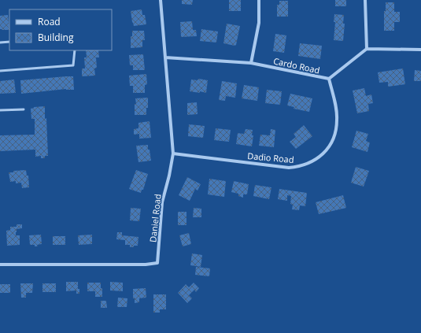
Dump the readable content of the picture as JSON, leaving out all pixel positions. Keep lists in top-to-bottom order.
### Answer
{
  "streets": {
    "street": ["Cardo Road", "Dadio Road", "Daniel Road"]
  },
  "crossings": [
    ["Cardo Road", "Dadio Road"],
    ["Cardo Road", "Daniel Road"],
    ["Dadio Road", "Daniel Road"]
  ],
  "legend": ["Road", "Building"]
}
